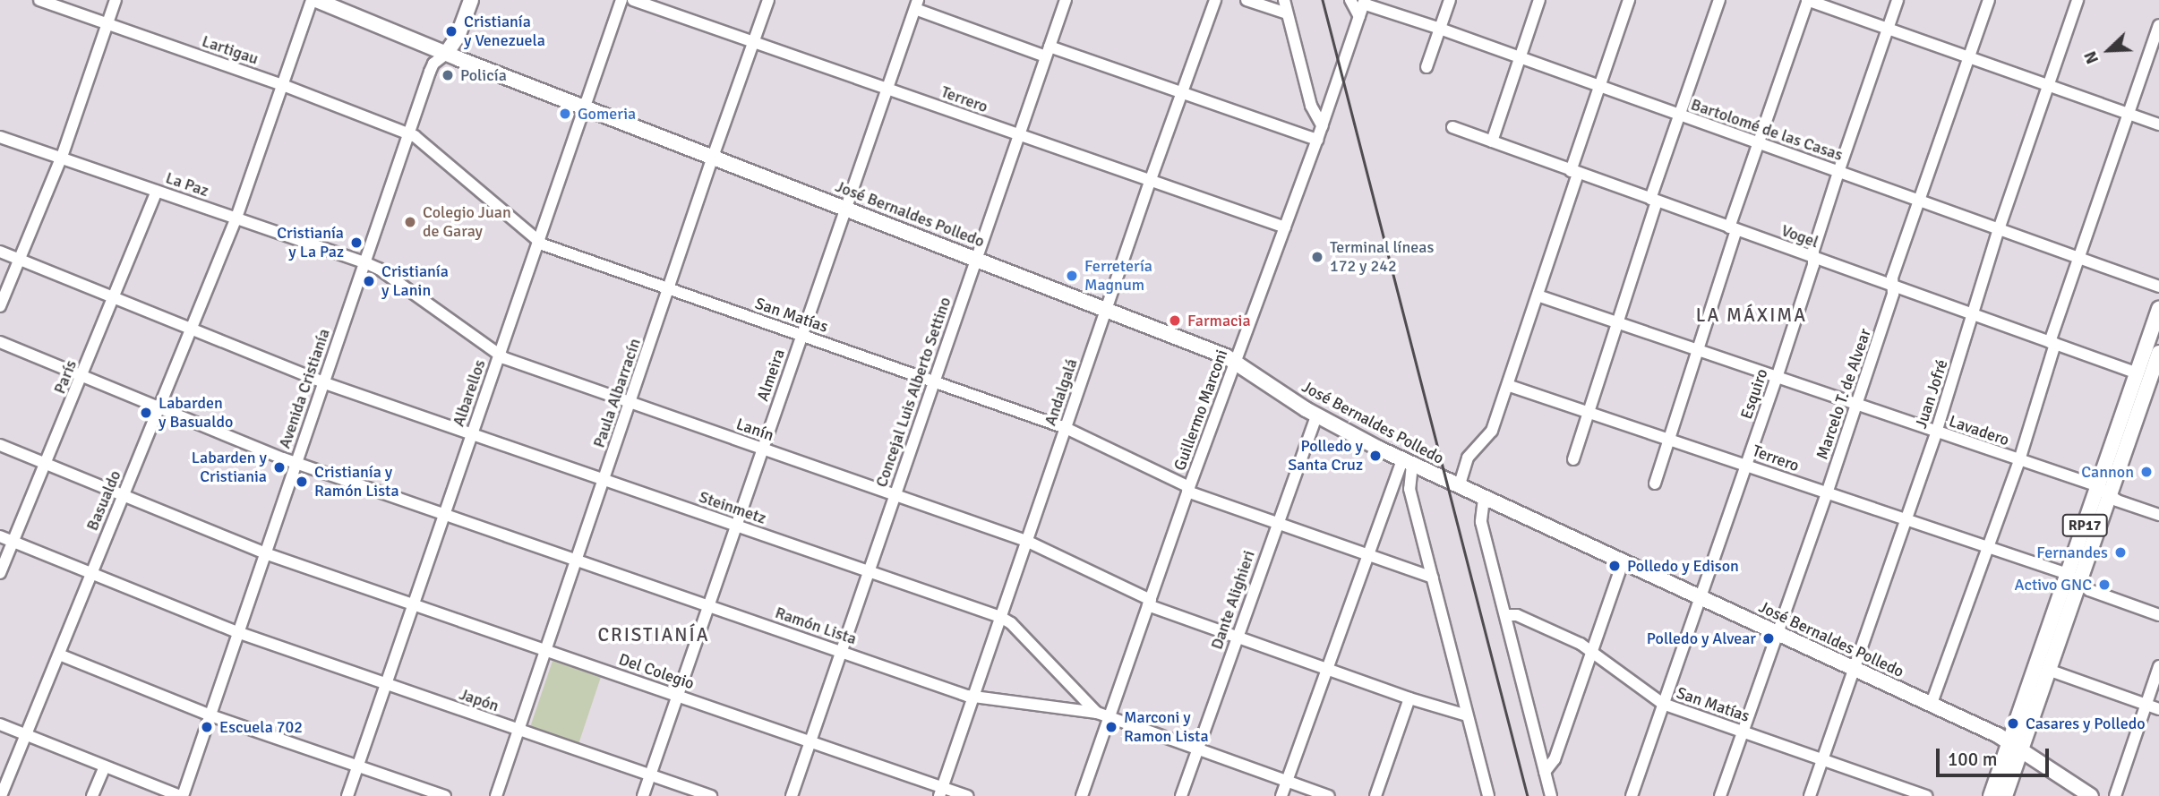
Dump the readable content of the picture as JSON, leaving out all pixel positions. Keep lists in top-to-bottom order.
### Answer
{
  "streets": {
    "main road": ["José Bernaldes Polledo", "Avenida Cristianía", "RP17"],
    "street": [
      "Lartigau",
      "Terrero",
      "Bartolomé de las Casas",
      "La Paz",
      "Vogel",
      "San Matías",
      "Almeira",
      "París",
      "Concejal Luis Alberto Settino",
      "Andalgalá",
      "Albarellos",
      "Paula Albarracín",
      "Esquiro",
      "Marcelo T. de Alvear",
      "Juan Jofré",
      "Guillermo Marconi",
      "Lanín",
      "Lavadero",
      "Basualdo",
      "Steinmetz",
      "Dante Alighieri",
      "Ramón Lista",
      "Del Colegio",
      "Japón"
    ]
  },
  "crossings": [
    ["Lartigau", "San Matías"],
    ["Lartigau", "Avenida Cristianía"],
    ["Terrero", "Almeira"],
    ["Terrero", "Concejal Luis Alberto Settino"],
    ["Terrero", "Andalgalá"],
    ["Terrero", "Paula Albarracín"],
    ["Terrero", "Esquiro"],
    ["Terrero", "Marcelo T. de Alvear"],
    ["Terrero", "Juan Jofré"],
    ["Terrero", "Guillermo Marconi"],
    ["Terrero", "RP17"],
    ["Bartolomé de las Casas", "Esquiro"],
    ["Bartolomé de las Casas", "Marcelo T. de Alvear"],
    ["Bartolomé de las Casas", "Juan Jofré"],
    ["Bartolomé de las Casas", "Guillermo Marconi"],
    ["La Paz", "París"],
    ["La Paz", "Avenida Cristianía"],
    ["La Paz", "Lanín"],
    ["La Paz", "Basualdo"],
    ["José Bernaldes Polledo", "Almeira"],
    ["José Bernaldes Polledo", "Avenida Cristianía"],
    ["José Bernaldes Polledo", "Concejal Luis Alberto Settino"],
    ["José Bernaldes Polledo", "Andalgalá"],
    ["José Bernaldes Polledo", "Albarellos"],
    ["José Bernaldes Polledo", "Paula Albarracín"],
    ["José Bernaldes Polledo", "Esquiro"],
    ["José Bernaldes Polledo", "Marcelo T. de Alvear"],
    ["José Bernaldes Polledo", "Juan Jofré"],
    ["José Bernaldes Polledo", "Guillermo Marconi"],
    ["José Bernaldes Polledo", "RP17"],
    ["José Bernaldes Polledo", "Dante Alighieri"],
    ["Vogel", "Esquiro"],
    ["Vogel", "Marcelo T. de Alvear"],
    ["Vogel", "Juan Jofré"],
    ["Vogel", "RP17"],
    ["San Matías", "Almeira"],
    ["San Matías", "Avenida Cristianía"],
    ["San Matías", "Concejal Luis Alberto Settino"],
    ["San Matías", "Andalgalá"],
    ["San Matías", "Albarellos"],
    ["San Matías", "Paula Albarracín"],
    ["San Matías", "Esquiro"],
    ["San Matías", "Marcelo T. de Alvear"],
    ["San Matías", "Juan Jofré"],
    ["San Matías", "Guillermo Marconi"],
    ["San Matías", "Dante Alighieri"],
    ["Almeira", "Lanín"],
    ["Almeira", "Steinmetz"],
    ["Almeira", "Ramón Lista"],
    ["Almeira", "Del Colegio"],
    ["Almeira", "Japón"],
    ["París", "Steinmetz"],
    ["París", "Ramón Lista"],
    ["París", "Del Colegio"],
    ["París", "Japón"],
    ["Avenida Cristianía", "Lanín"],
    ["Avenida Cristianía", "Steinmetz"],
    ["Avenida Cristianía", "Ramón Lista"],
    ["Avenida Cristianía", "Del Colegio"],
    ["Avenida Cristianía", "Japón"],
    ["Concejal Luis Alberto Settino", "Lanín"],
    ["Concejal Luis Alberto Settino", "Steinmetz"],
    ["Concejal Luis Alberto Settino", "Ramón Lista"],
    ["Concejal Luis Alberto Settino", "Del Colegio"],
    ["Andalgalá", "Lanín"],
    ["Andalgalá", "Steinmetz"],
    ["Andalgalá", "Ramón Lista"],
    ["Andalgalá", "Del Colegio"],
    ["Albarellos", "Lanín"],
    ["Albarellos", "Steinmetz"],
    ["Albarellos", "Ramón Lista"],
    ["Albarellos", "Del Colegio"],
    ["Albarellos", "Japón"],
    ["Paula Albarracín", "Lanín"],
    ["Paula Albarracín", "Steinmetz"],
    ["Paula Albarracín", "Ramón Lista"],
    ["Paula Albarracín", "Del Colegio"],
    ["Paula Albarracín", "Japón"],
    ["Esquiro", "Lavadero"],
    ["Marcelo T. de Alvear", "Lavadero"],
    ["Juan Jofré", "Lavadero"],
    ["Guillermo Marconi", "Lanín"],
    ["Guillermo Marconi", "Ramón Lista"],
    ["Lanín", "Dante Alighieri"],
    ["Lavadero", "RP17"],
    ["Basualdo", "Steinmetz"],
    ["Basualdo", "Ramón Lista"],
    ["Basualdo", "Del Colegio"],
    ["Basualdo", "Japón"],
    ["Steinmetz", "Ramón Lista"],
    ["Dante Alighieri", "Ramón Lista"]
  ],
  "districts": ["LA MÁXIMA", "CRISTIANÍA"],
  "places": [
    "Cristianía y Venezuela",
    "Policía",
    "Gomeria",
    "Colegio Juan de Garay",
    "Cristianía y La Paz",
    "Terminal líneas 172 y 242",
    "Ferretería Magnum",
    "Cristianía y Lanin",
    "Farmacia",
    "Labarden y Basualdo",
    "Polledo y Santa Cruz",
    "Labarden y Cristiania",
    "Cannon",
    "Cristianía y Ramón Lista",
    "Fernandes",
    "Polledo y Edison",
    "Activo GNC",
    "Polledo y Alvear",
    "Casares y Polledo",
    "Escuela 702",
    "Marconi y Ramon Lista"
  ],
  "scale_bar": "100 m",
  "north": "bottom left"
}
